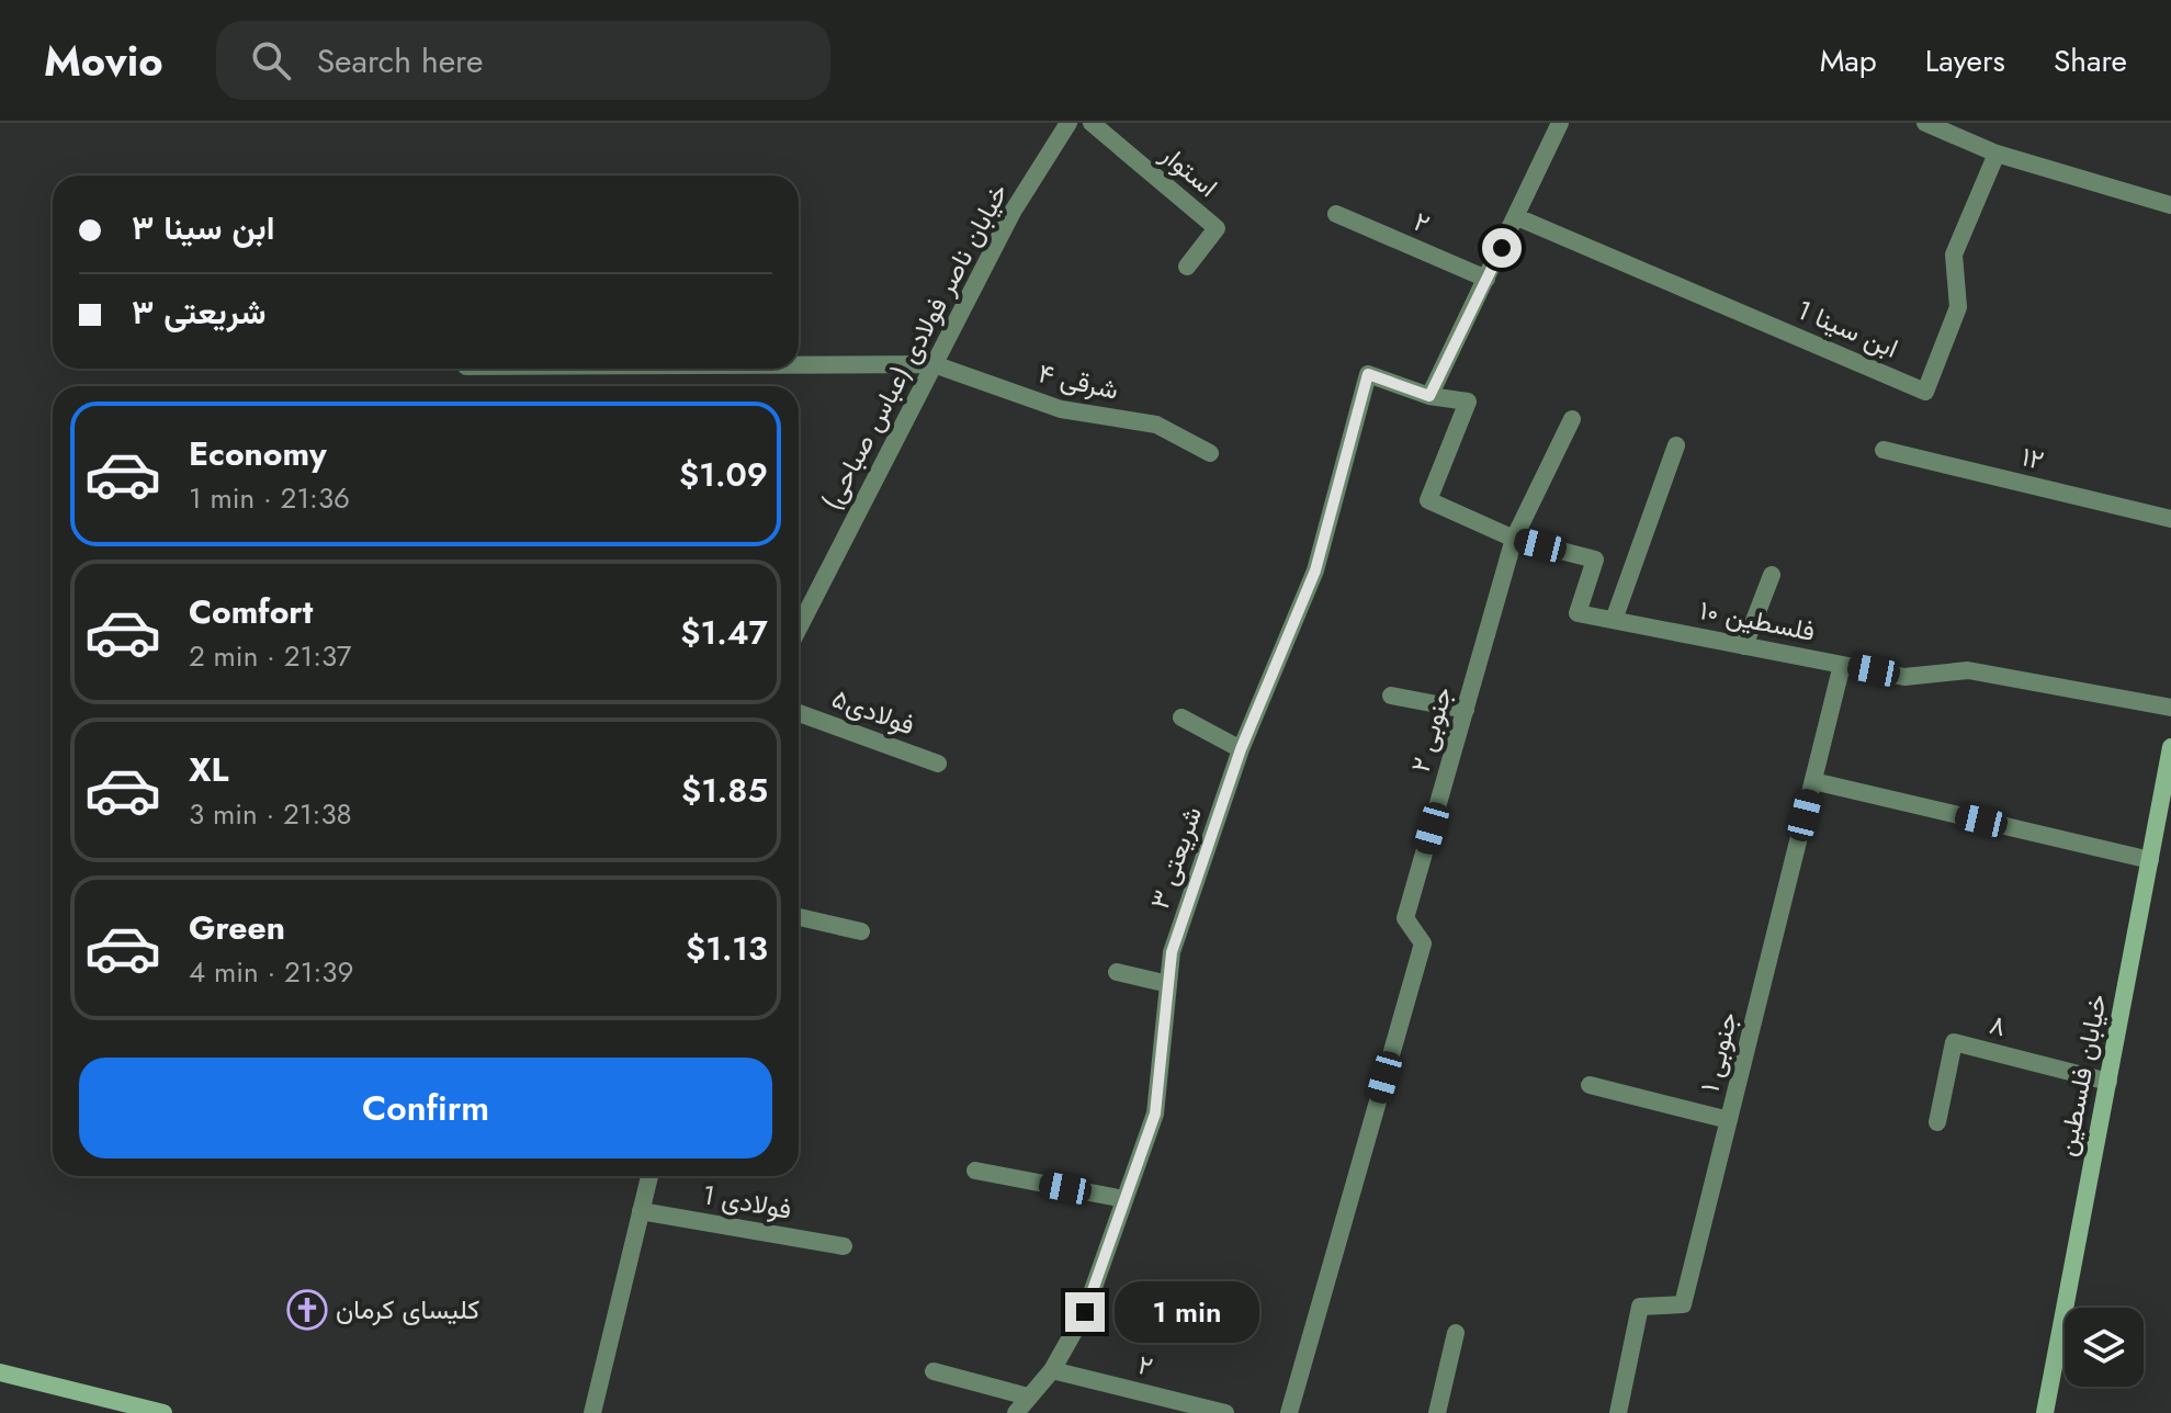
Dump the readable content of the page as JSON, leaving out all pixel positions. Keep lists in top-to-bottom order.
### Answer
{
  "streets": {
    "main road": ["خیابان فلسطین"],
    "street": [
      "استوار",
      "۲",
      "ابن سینا 1",
      "خیابان ناصر فولادی (عباس صباحی)",
      "۴ شرقی",
      "۱۲",
      "فلسطین ۱۰",
      "فولادی۵",
      "۲ جنوبی",
      "شریعتی ۳",
      "۸",
      "۱ جنوبی",
      "فولادی 1"
    ]
  },
  "crossings": [
    ["۲", "شریعتی ۳"],
    ["خیابان ناصر فولادی (عباس صباحی)", "۴ شرقی"],
    ["فلسطین ۱۰", "۲ جنوبی"],
    ["فلسطین ۱۰", "۱ جنوبی"],
    ["۸", "خیابان فلسطین"]
  ],
  "places": {
    "church": ["کلیسای کرمان"]
  },
  "page": {
    "header": "Movio",
    "search": "Search here",
    "nav": ["Map", "Layers", "Share"],
    "banner": ["ابن سینا ۳", "شریعتی ۳"],
    "list": [
      {
        "name": "Economy",
        "note": "1 min · 21:36",
        "value": "$1.09"
      },
      {
        "name": "Comfort",
        "note": "2 min · 21:37",
        "value": "$1.47"
      },
      {
        "name": "XL",
        "note": "3 min · 21:38",
        "value": "$1.85"
      },
      {
        "name": "Green",
        "note": "4 min · 21:39",
        "value": "$1.13"
      }
    ],
    "buttons": "Confirm",
    "bubble": "1 min"
  }
}
